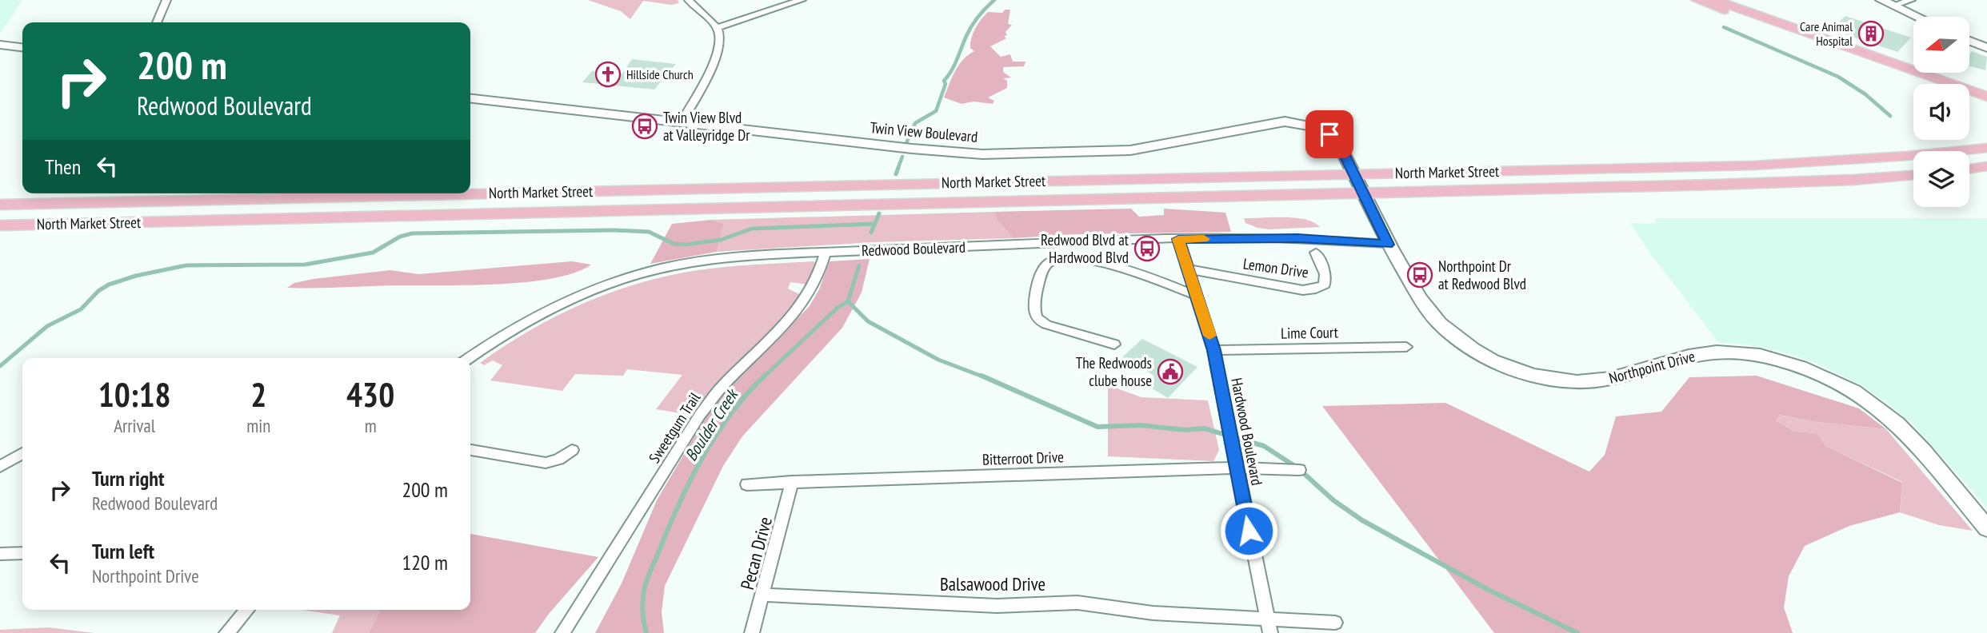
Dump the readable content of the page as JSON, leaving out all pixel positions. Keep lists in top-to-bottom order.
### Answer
{
  "streets": {
    "main road": ["North Market Street"],
    "street": [
      "Twin View Boulevard",
      "Redwood Boulevard",
      "Lemon Drive",
      "Lime Court",
      "Northpoint Drive",
      "Sweetgum Trail",
      "Hardwood Boulevard",
      "Bitterroot Drive",
      "Pecan Drive",
      "Balsawood Drive"
    ]
  },
  "crossings": [
    ["Twin View Boulevard", "North Market Street"],
    ["Twin View Boulevard", "Northpoint Drive"],
    ["North Market Street", "Northpoint Drive"],
    ["Redwood Boulevard", "Northpoint Drive"],
    ["Redwood Boulevard", "Sweetgum Trail"],
    ["Redwood Boulevard", "Hardwood Boulevard"],
    ["Lemon Drive", "Hardwood Boulevard"],
    ["Lime Court", "Hardwood Boulevard"],
    ["Hardwood Boulevard", "Bitterroot Drive"],
    ["Hardwood Boulevard", "Balsawood Drive"],
    ["Bitterroot Drive", "Pecan Drive"],
    ["Pecan Drive", "Balsawood Drive"]
  ],
  "water": ["Boulder Creek"],
  "places": {
    "building": ["Care Animal Hospital"],
    "church": ["Hillside Church"],
    "bus stop": ["Twin View Blvd at Valleyridge Dr", "Redwood Blvd at Hardwood Blvd", "Northpoint Dr at Redwood Blvd"],
    "public building": ["The Redwoods clube house"]
  },
  "north": "left",
  "page": {
    "turn": ["200 m", "Redwood Boulevard"],
    "then": "Then",
    "eta": [
      "10:18",
      "Arrival",
      "2",
      "min",
      "430",
      "m"
    ],
    "list": [
      {
        "name": "Turn right",
        "note": "Redwood Boulevard",
        "value": "200 m"
      },
      {
        "name": "Turn left",
        "note": "Northpoint Drive",
        "value": "120 m"
      }
    ]
  }
}
